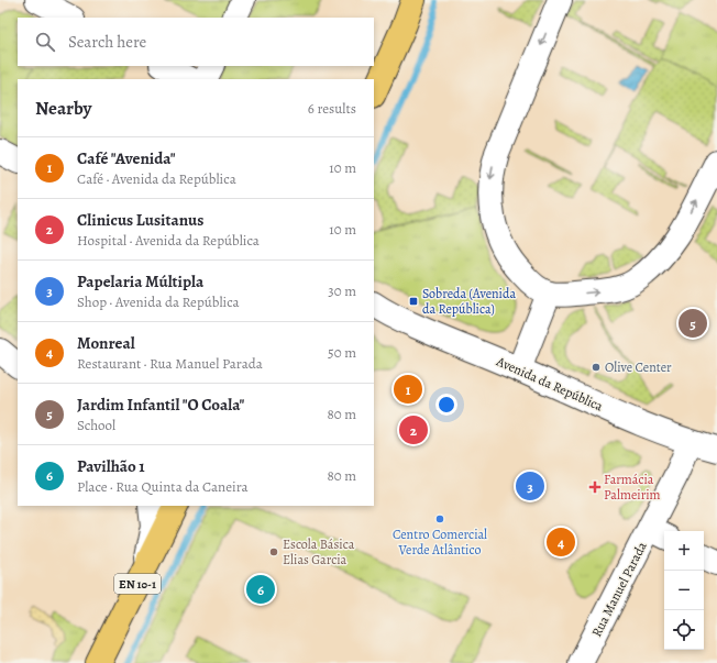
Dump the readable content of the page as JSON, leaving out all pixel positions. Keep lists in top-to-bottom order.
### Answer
{
  "streets": {
    "main road": ["EN 10-1"],
    "street": ["Avenida da República", "Rua Manuel Parada"]
  },
  "crossings": [
    ["Avenida da República", "Rua Manuel Parada"]
  ],
  "places": {
    "transit": ["Sobreda (Avenida da República)"],
    "other": ["Olive Center", "Centro Comercial Verde Atlântico", "Escola Básica Elias Garcia"],
    "health": ["Farmácia Palmeirim"]
  },
  "page": {
    "search": "Search here",
    "heading": ["Nearby", "6 results"],
    "list": [
      {
        "mark": "1",
        "name": "Café \"Avenida\"",
        "note": "Café · Avenida da República",
        "value": "10 m"
      },
      {
        "mark": "2",
        "name": "Clinicus Lusitanus",
        "note": "Hospital · Avenida da República",
        "value": "10 m"
      },
      {
        "mark": "3",
        "name": "Papelaria Múltipla",
        "note": "Shop · Avenida da República",
        "value": "30 m"
      },
      {
        "mark": "4",
        "name": "Monreal",
        "note": "Restaurant · Rua Manuel Parada",
        "value": "50 m"
      },
      {
        "mark": "5",
        "name": "Jardim Infantil \"O Coala\"",
        "note": "School",
        "value": "80 m"
      },
      {
        "mark": "6",
        "name": "Pavilhão 1",
        "note": "Place · Rua Quinta da Caneira",
        "value": "80 m"
      }
    ],
    "pins": [
      "5",
      "1",
      "2",
      "3",
      "4",
      "6"
    ],
    "map_buttons": ["+", "−"]
  }
}
